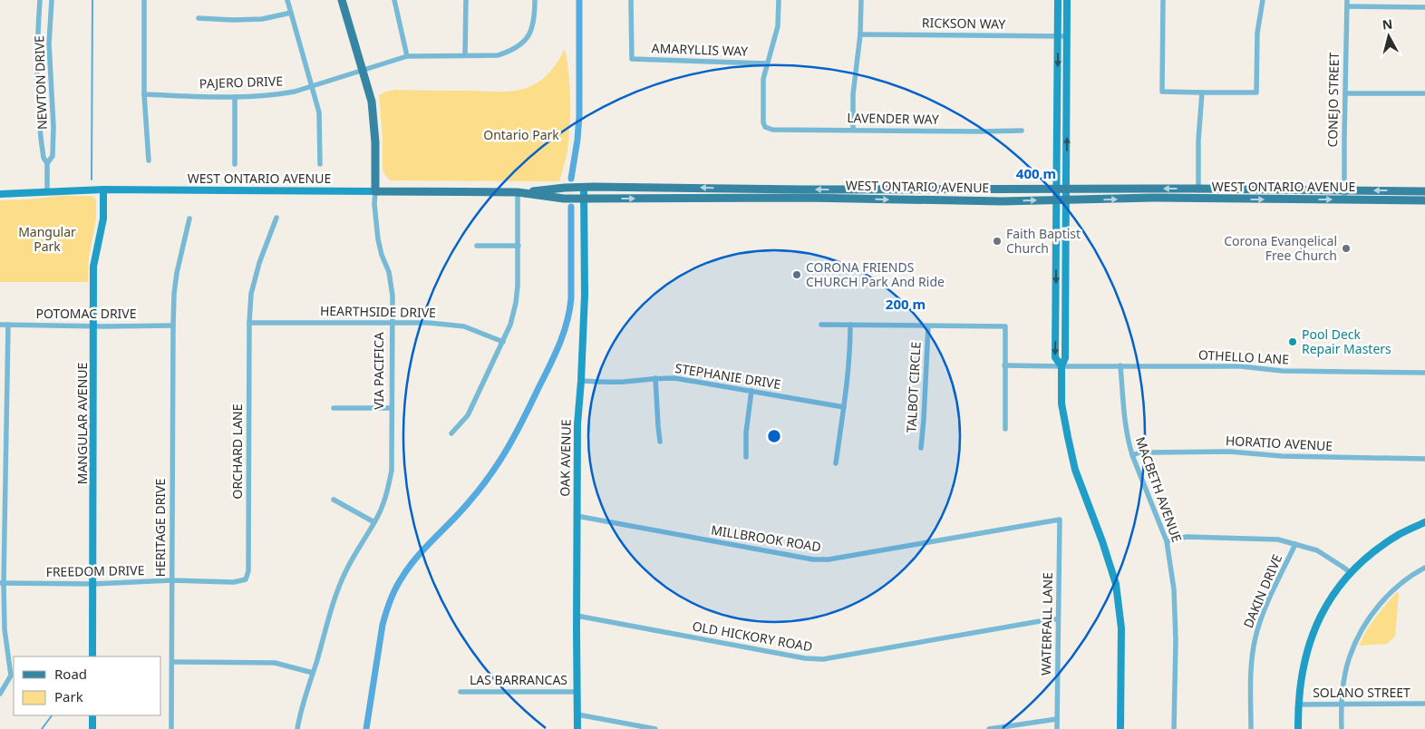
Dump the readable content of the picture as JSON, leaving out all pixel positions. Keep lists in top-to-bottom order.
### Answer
{
  "streets": {
    "main road": [
      "WEST ONTARIO AVENUE",
      "VIA PACIFICA",
      "MANGULAR AVENUE",
      "OAK AVENUE"
    ],
    "street": [
      "RICKSON WAY",
      "AMARYLLIS WAY",
      "NEWTON DRIVE",
      "PAJERO DRIVE",
      "CONEJO STREET",
      "LAVENDER WAY",
      "HEARTHSIDE DRIVE",
      "POTOMAC DRIVE",
      "OTHELLO LANE",
      "STEPHANIE DRIVE",
      "TALBOT CIRCLE",
      "HORATIO AVENUE",
      "ORCHARD LANE",
      "MACBETH AVENUE",
      "HERITAGE DRIVE",
      "MILLBROOK ROAD",
      "FREEDOM DRIVE",
      "DAKIN DRIVE",
      "WATERFALL LANE",
      "OLD HICKORY ROAD",
      "LAS BARRANCAS",
      "SOLANO STREET"
    ]
  },
  "crossings": [
    ["AMARYLLIS WAY", "LAVENDER WAY"],
    ["NEWTON DRIVE", "WEST ONTARIO AVENUE"],
    ["PAJERO DRIVE", "VIA PACIFICA"],
    ["CONEJO STREET", "WEST ONTARIO AVENUE"],
    ["WEST ONTARIO AVENUE", "VIA PACIFICA"],
    ["WEST ONTARIO AVENUE", "MANGULAR AVENUE"],
    ["WEST ONTARIO AVENUE", "OAK AVENUE"],
    ["HEARTHSIDE DRIVE", "VIA PACIFICA"],
    ["HEARTHSIDE DRIVE", "ORCHARD LANE"],
    ["POTOMAC DRIVE", "MANGULAR AVENUE"],
    ["POTOMAC DRIVE", "HERITAGE DRIVE"],
    ["OTHELLO LANE", "MACBETH AVENUE"],
    ["STEPHANIE DRIVE", "OAK AVENUE"],
    ["MANGULAR AVENUE", "FREEDOM DRIVE"],
    ["HORATIO AVENUE", "MACBETH AVENUE"],
    ["ORCHARD LANE", "FREEDOM DRIVE"],
    ["OAK AVENUE", "MILLBROOK ROAD"],
    ["OAK AVENUE", "OLD HICKORY ROAD"],
    ["OAK AVENUE", "LAS BARRANCAS"],
    ["HERITAGE DRIVE", "FREEDOM DRIVE"],
    ["MILLBROOK ROAD", "WATERFALL LANE"],
    ["WATERFALL LANE", "OLD HICKORY ROAD"]
  ],
  "parks": ["Ontario Park", "Mangular Park"],
  "places": [
    "Faith Baptist Church",
    "Corona Evangelical Free Church",
    "CORONA FRIENDS CHURCH Park And Ride",
    "Pool Deck Repair Masters"
  ],
  "legend": ["Road", "Park"],
  "north": "top",
  "rings": ["400 m", "200 m"]
}
